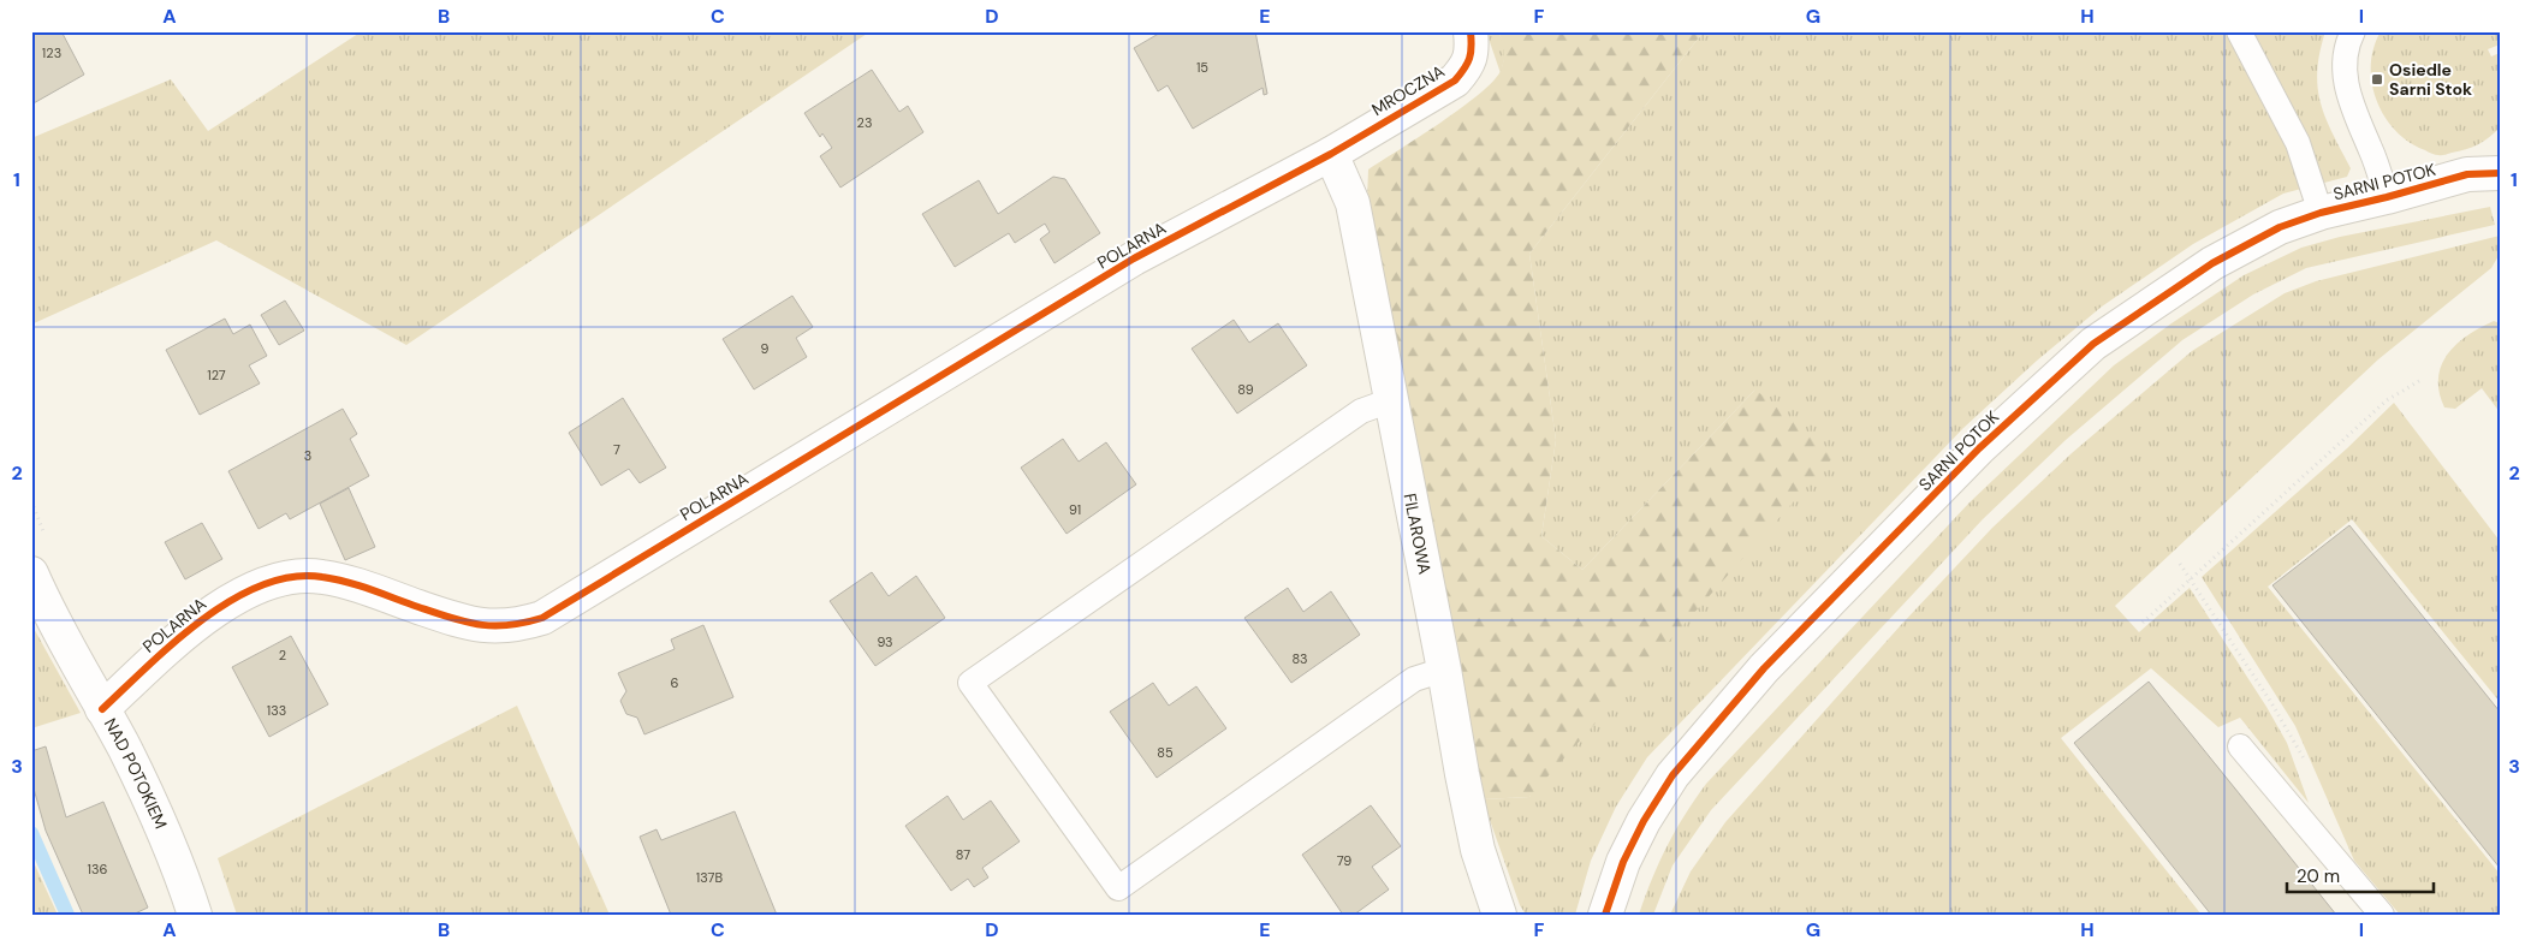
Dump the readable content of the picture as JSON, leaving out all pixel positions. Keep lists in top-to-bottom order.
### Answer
{
  "streets": {
    "street": [
      "MROCZNA",
      "SARNI POTOK",
      "POLARNA",
      "FILAROWA",
      "NAD POTOKIEM"
    ]
  },
  "crossings": [
    ["MROCZNA", "POLARNA"],
    ["MROCZNA", "FILAROWA"],
    ["POLARNA", "FILAROWA"],
    ["POLARNA", "NAD POTOKIEM"]
  ],
  "places": {
    "transit": ["Osiedle Sarni Stok"]
  },
  "house_numbers": [
    "123",
    "15",
    "23",
    "9",
    "127",
    "89",
    "7",
    "3",
    "91",
    "93",
    "2",
    "83",
    "6",
    "133",
    "85",
    "87",
    "79",
    "136",
    "137B"
  ],
  "scale_bar": "20 m",
  "grid": {
    "columns": [
      "A",
      "B",
      "C",
      "D",
      "E",
      "F",
      "G",
      "H",
      "I"
    ],
    "rows": ["1", "2", "3"]
  }
}
